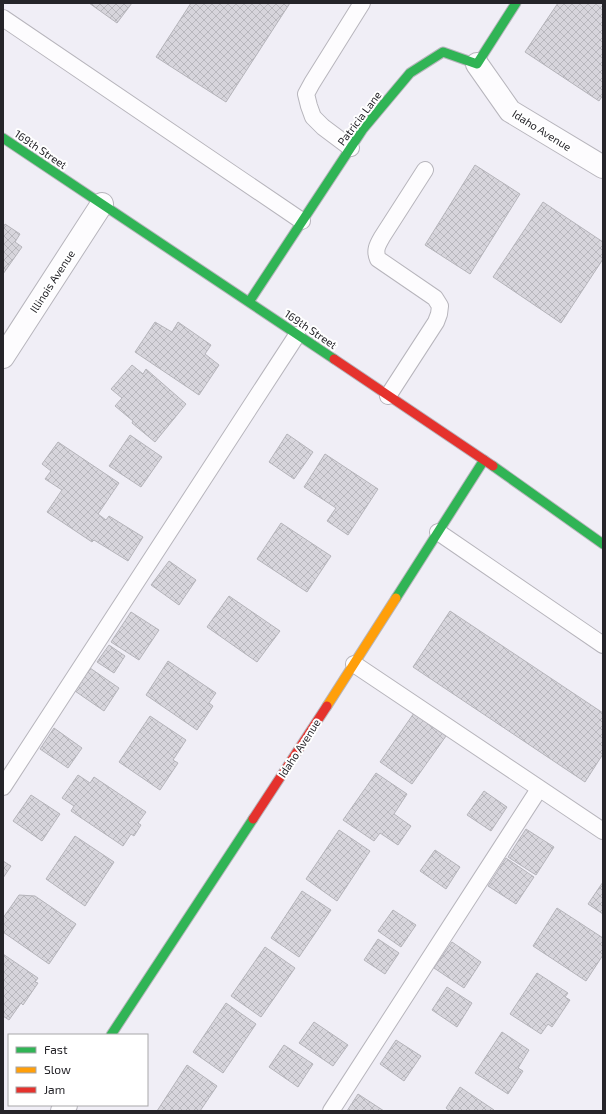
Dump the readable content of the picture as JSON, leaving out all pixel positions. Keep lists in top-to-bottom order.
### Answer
{
  "streets": {
    "street": [
      "Patricia Lane",
      "Idaho Avenue",
      "169th Street",
      "Illinois Avenue"
    ]
  },
  "crossings": [
    ["Patricia Lane", "Idaho Avenue"],
    ["Patricia Lane", "169th Street"],
    ["Idaho Avenue", "169th Street"],
    ["169th Street", "Illinois Avenue"]
  ],
  "legend": ["Fast", "Slow", "Jam"]
}
